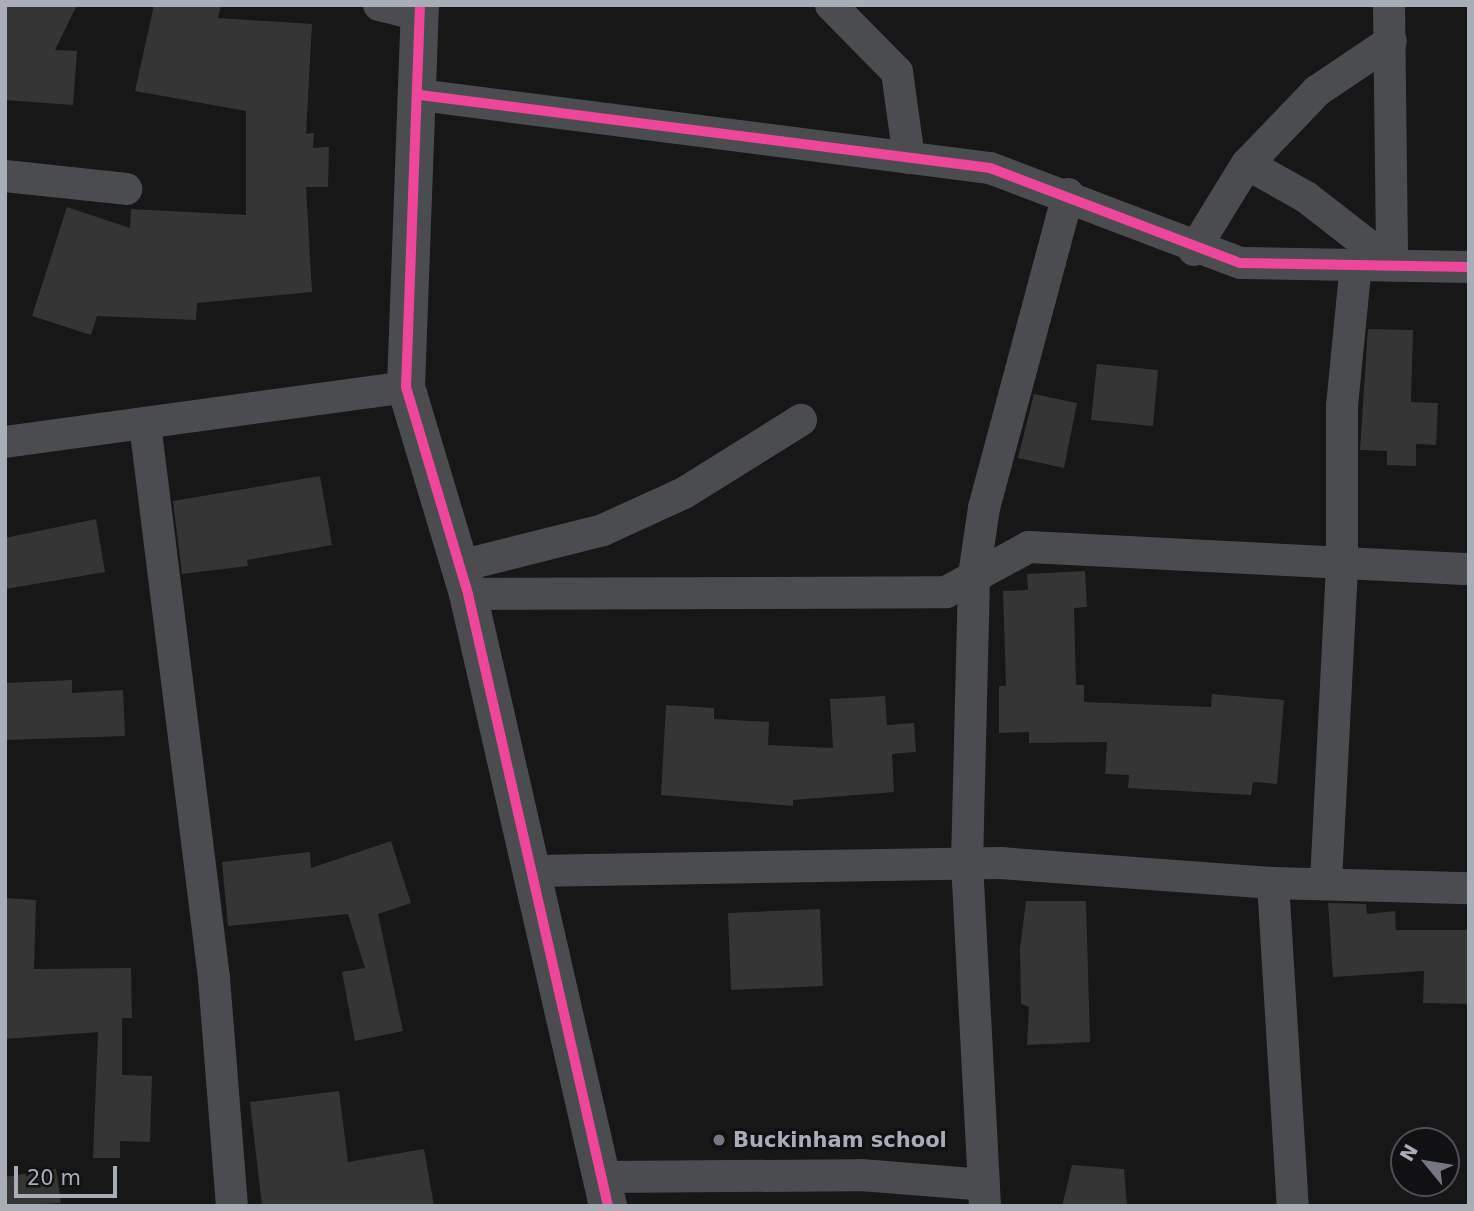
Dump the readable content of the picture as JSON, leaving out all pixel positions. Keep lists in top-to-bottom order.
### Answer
{
  "places": ["Buckinham school"],
  "scale_bar": "20 m",
  "north": "top left"
}
